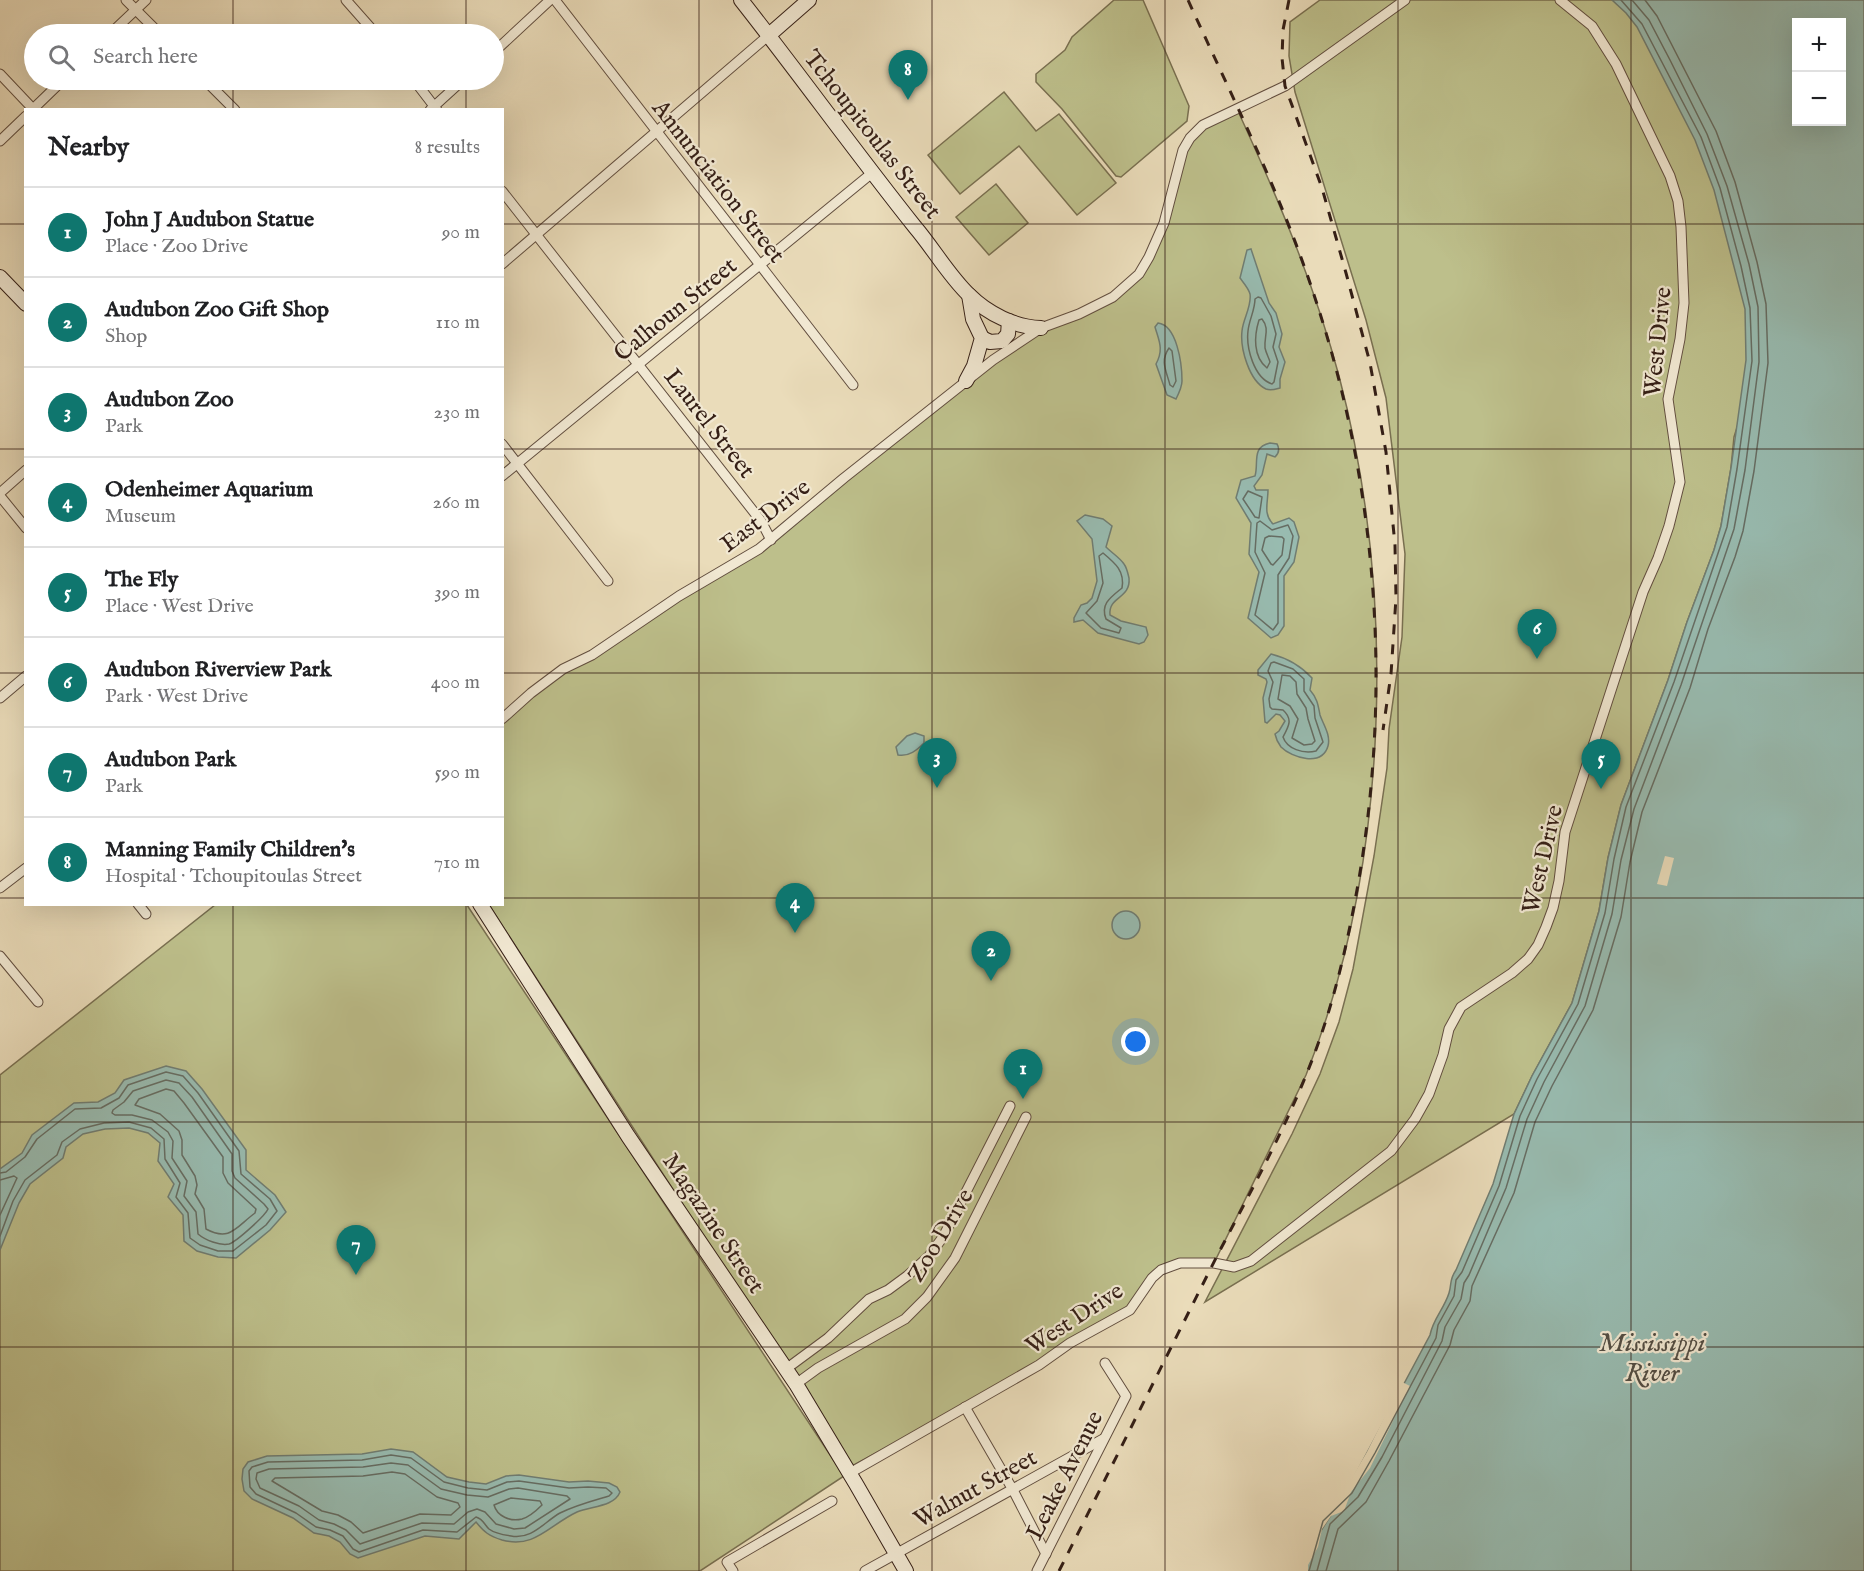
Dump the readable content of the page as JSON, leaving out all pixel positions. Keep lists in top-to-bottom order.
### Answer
{
  "streets": {
    "street": [
      "Tchoupitoulas Street",
      "Annunciation Street",
      "Calhoun Street",
      "West Drive",
      "Laurel Street",
      "East Drive",
      "Magazine Street",
      "Zoo Drive",
      "Leake Avenue",
      "Walnut Street"
    ]
  },
  "crossings": [
    ["Tchoupitoulas Street", "Calhoun Street"],
    ["Tchoupitoulas Street", "East Drive"],
    ["Annunciation Street", "Calhoun Street"],
    ["Calhoun Street", "Laurel Street"],
    ["West Drive", "Magazine Street"],
    ["Laurel Street", "East Drive"],
    ["Magazine Street", "Zoo Drive"],
    ["Magazine Street", "Walnut Street"],
    ["Leake Avenue", "Walnut Street"]
  ],
  "water": ["Mississippi River"],
  "page": {
    "map_buttons": ["+", "−"],
    "search": "Search here",
    "pins": [
      "8",
      "6",
      "3",
      "5",
      "4",
      "2",
      "1",
      "7"
    ],
    "heading": ["Nearby", "8 results"],
    "list": [
      {
        "mark": "1",
        "name": "John J Audubon Statue",
        "note": "Place · Zoo Drive",
        "value": "90 m"
      },
      {
        "mark": "2",
        "name": "Audubon Zoo Gift Shop",
        "note": "Shop",
        "value": "110 m"
      },
      {
        "mark": "3",
        "name": "Audubon Zoo",
        "note": "Park",
        "value": "230 m"
      },
      {
        "mark": "4",
        "name": "Odenheimer Aquarium",
        "note": "Museum",
        "value": "260 m"
      },
      {
        "mark": "5",
        "name": "The Fly",
        "note": "Place · West Drive",
        "value": "390 m"
      },
      {
        "mark": "6",
        "name": "Audubon Riverview Park",
        "note": "Park · West Drive",
        "value": "400 m"
      },
      {
        "mark": "7",
        "name": "Audubon Park",
        "note": "Park",
        "value": "590 m"
      },
      {
        "mark": "8",
        "name": "Manning Family Children's",
        "note": "Hospital · Tchoupitoulas Street",
        "value": "710 m"
      }
    ]
  }
}
